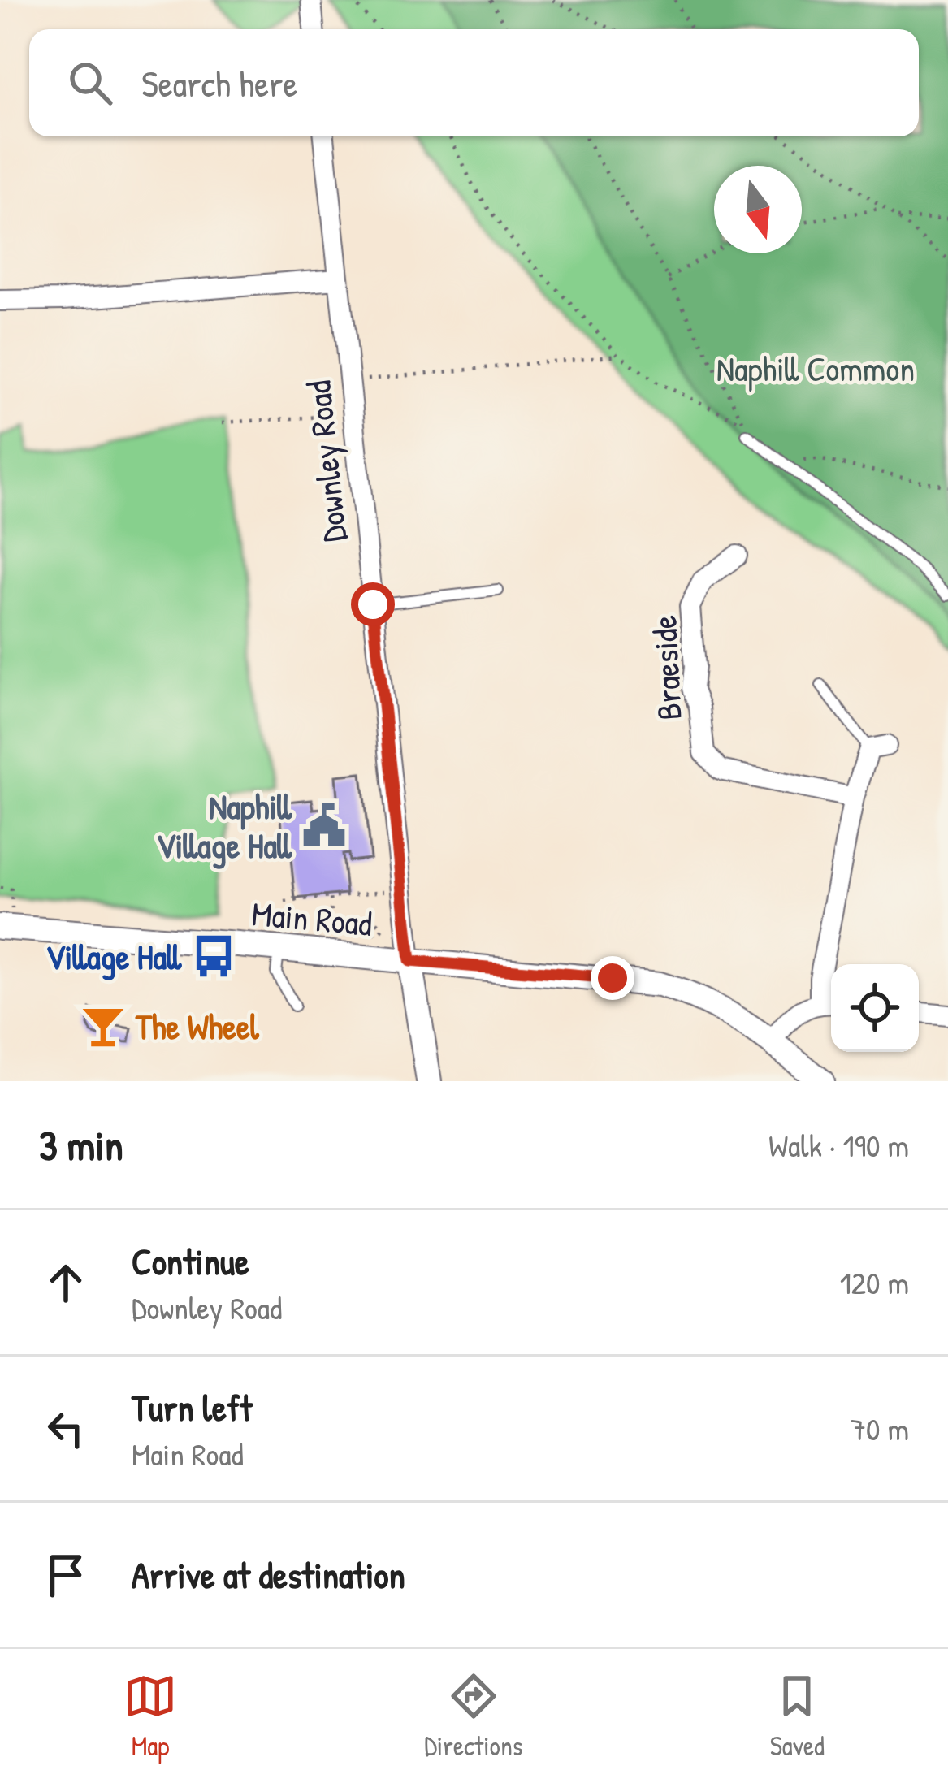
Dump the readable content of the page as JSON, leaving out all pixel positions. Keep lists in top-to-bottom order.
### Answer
{
  "streets": {
    "street": ["Downley Road", "Braeside", "Main Road"]
  },
  "crossings": [
    ["Downley Road", "Main Road"]
  ],
  "parks": ["Naphill Common"],
  "places": {
    "public building": ["Naphill Village Hall"],
    "bus stop": ["Village Hall"],
    "bar": ["The Wheel"]
  },
  "north": "bottom",
  "page": {
    "search": "Search here",
    "heading": ["3 min", "Walk · 190 m"],
    "list": [
      ["Continue", "Downley Road", "120 m"],
      ["Turn left", "Main Road", "70 m"],
      "Arrive at destination"
    ],
    "nav": ["Map", "Directions", "Saved"]
  }
}
